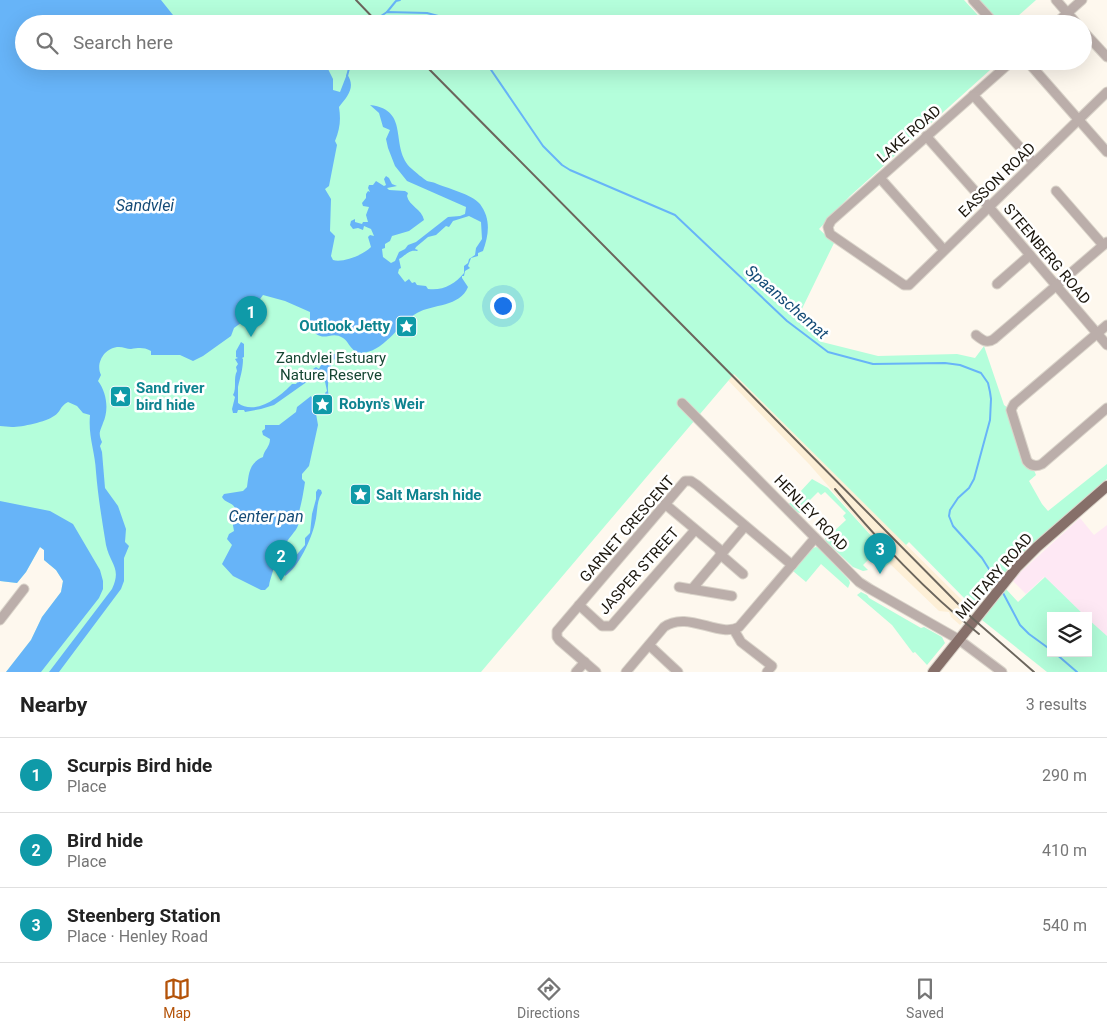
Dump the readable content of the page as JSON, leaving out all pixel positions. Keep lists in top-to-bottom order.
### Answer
{
  "streets": {
    "main road": ["MILITARY ROAD"],
    "street": [
      "LAKE ROAD",
      "EASSON ROAD",
      "STEENBERG ROAD",
      "HENLEY ROAD",
      "GARNET CRESCENT",
      "JASPER STREET"
    ]
  },
  "crossings": [
    ["LAKE ROAD", "EASSON ROAD"],
    ["LAKE ROAD", "STEENBERG ROAD"],
    ["EASSON ROAD", "STEENBERG ROAD"],
    ["HENLEY ROAD", "MILITARY ROAD"],
    ["GARNET CRESCENT", "JASPER STREET"]
  ],
  "water": ["Sandvlei", "Spaanschemat", "Center pan"],
  "parks": ["Zandvlei Estuary Nature Reserve"],
  "places": {
    "place": [
      "Outlook Jetty",
      "Sand river bird hide",
      "Robyn's Weir",
      "Salt Marsh hide"
    ]
  },
  "page": {
    "search": "Search here",
    "pins": ["1", "3", "2"],
    "heading": ["Nearby", "3 results"],
    "list": [
      {
        "mark": "1",
        "name": "Scurpis Bird hide",
        "note": "Place",
        "value": "290 m"
      },
      {
        "mark": "2",
        "name": "Bird hide",
        "note": "Place",
        "value": "410 m"
      },
      {
        "mark": "3",
        "name": "Steenberg Station",
        "note": "Place · Henley Road",
        "value": "540 m"
      }
    ],
    "nav": ["Map", "Directions", "Saved"]
  }
}
